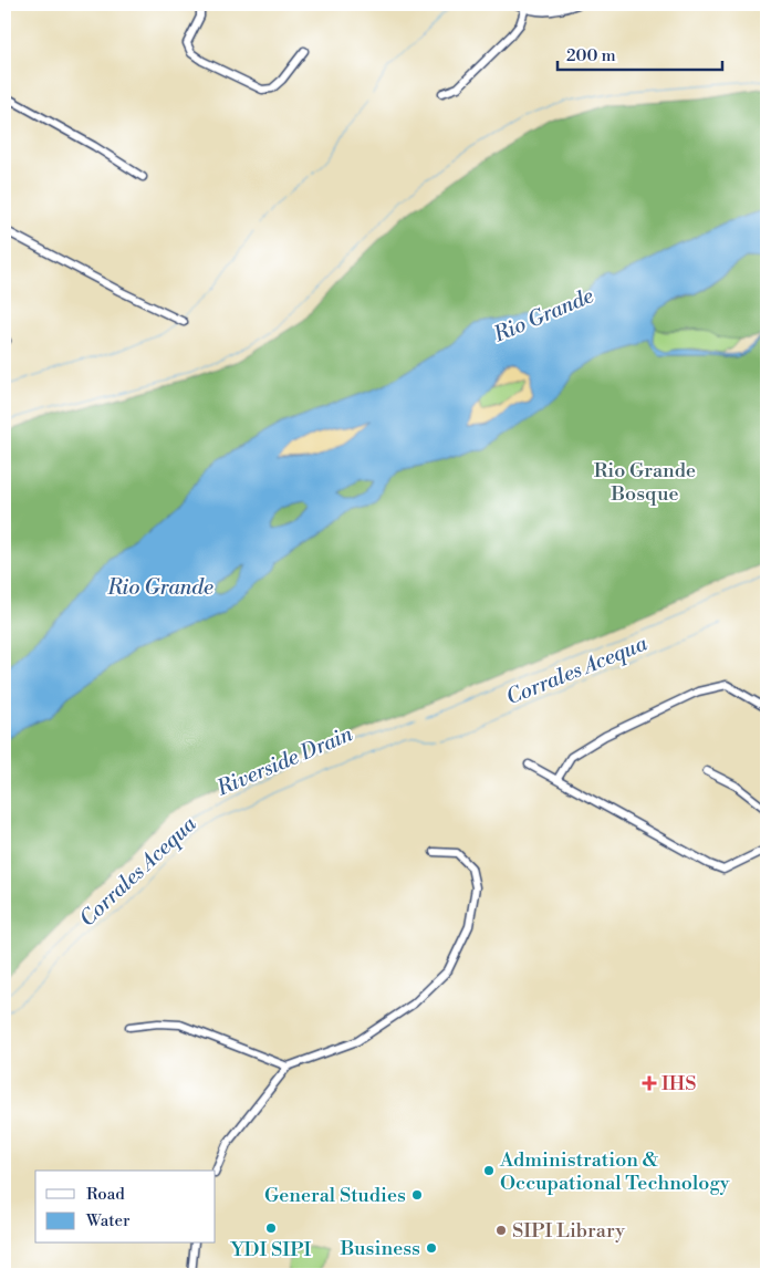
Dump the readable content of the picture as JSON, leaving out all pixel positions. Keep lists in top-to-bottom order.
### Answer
{
  "water": ["Rio Grande", "Corrales Acequa", "Riverside Drain"],
  "parks": ["Rio Grande Bosque"],
  "places": {
    "health": ["IHS"],
    "other": [
      "Administration & Occupational Technology",
      "General Studies",
      "YDI SIPI",
      "SIPI Library",
      "Business"
    ]
  },
  "legend": ["Road", "Water"],
  "scale_bar": "200 m"
}
